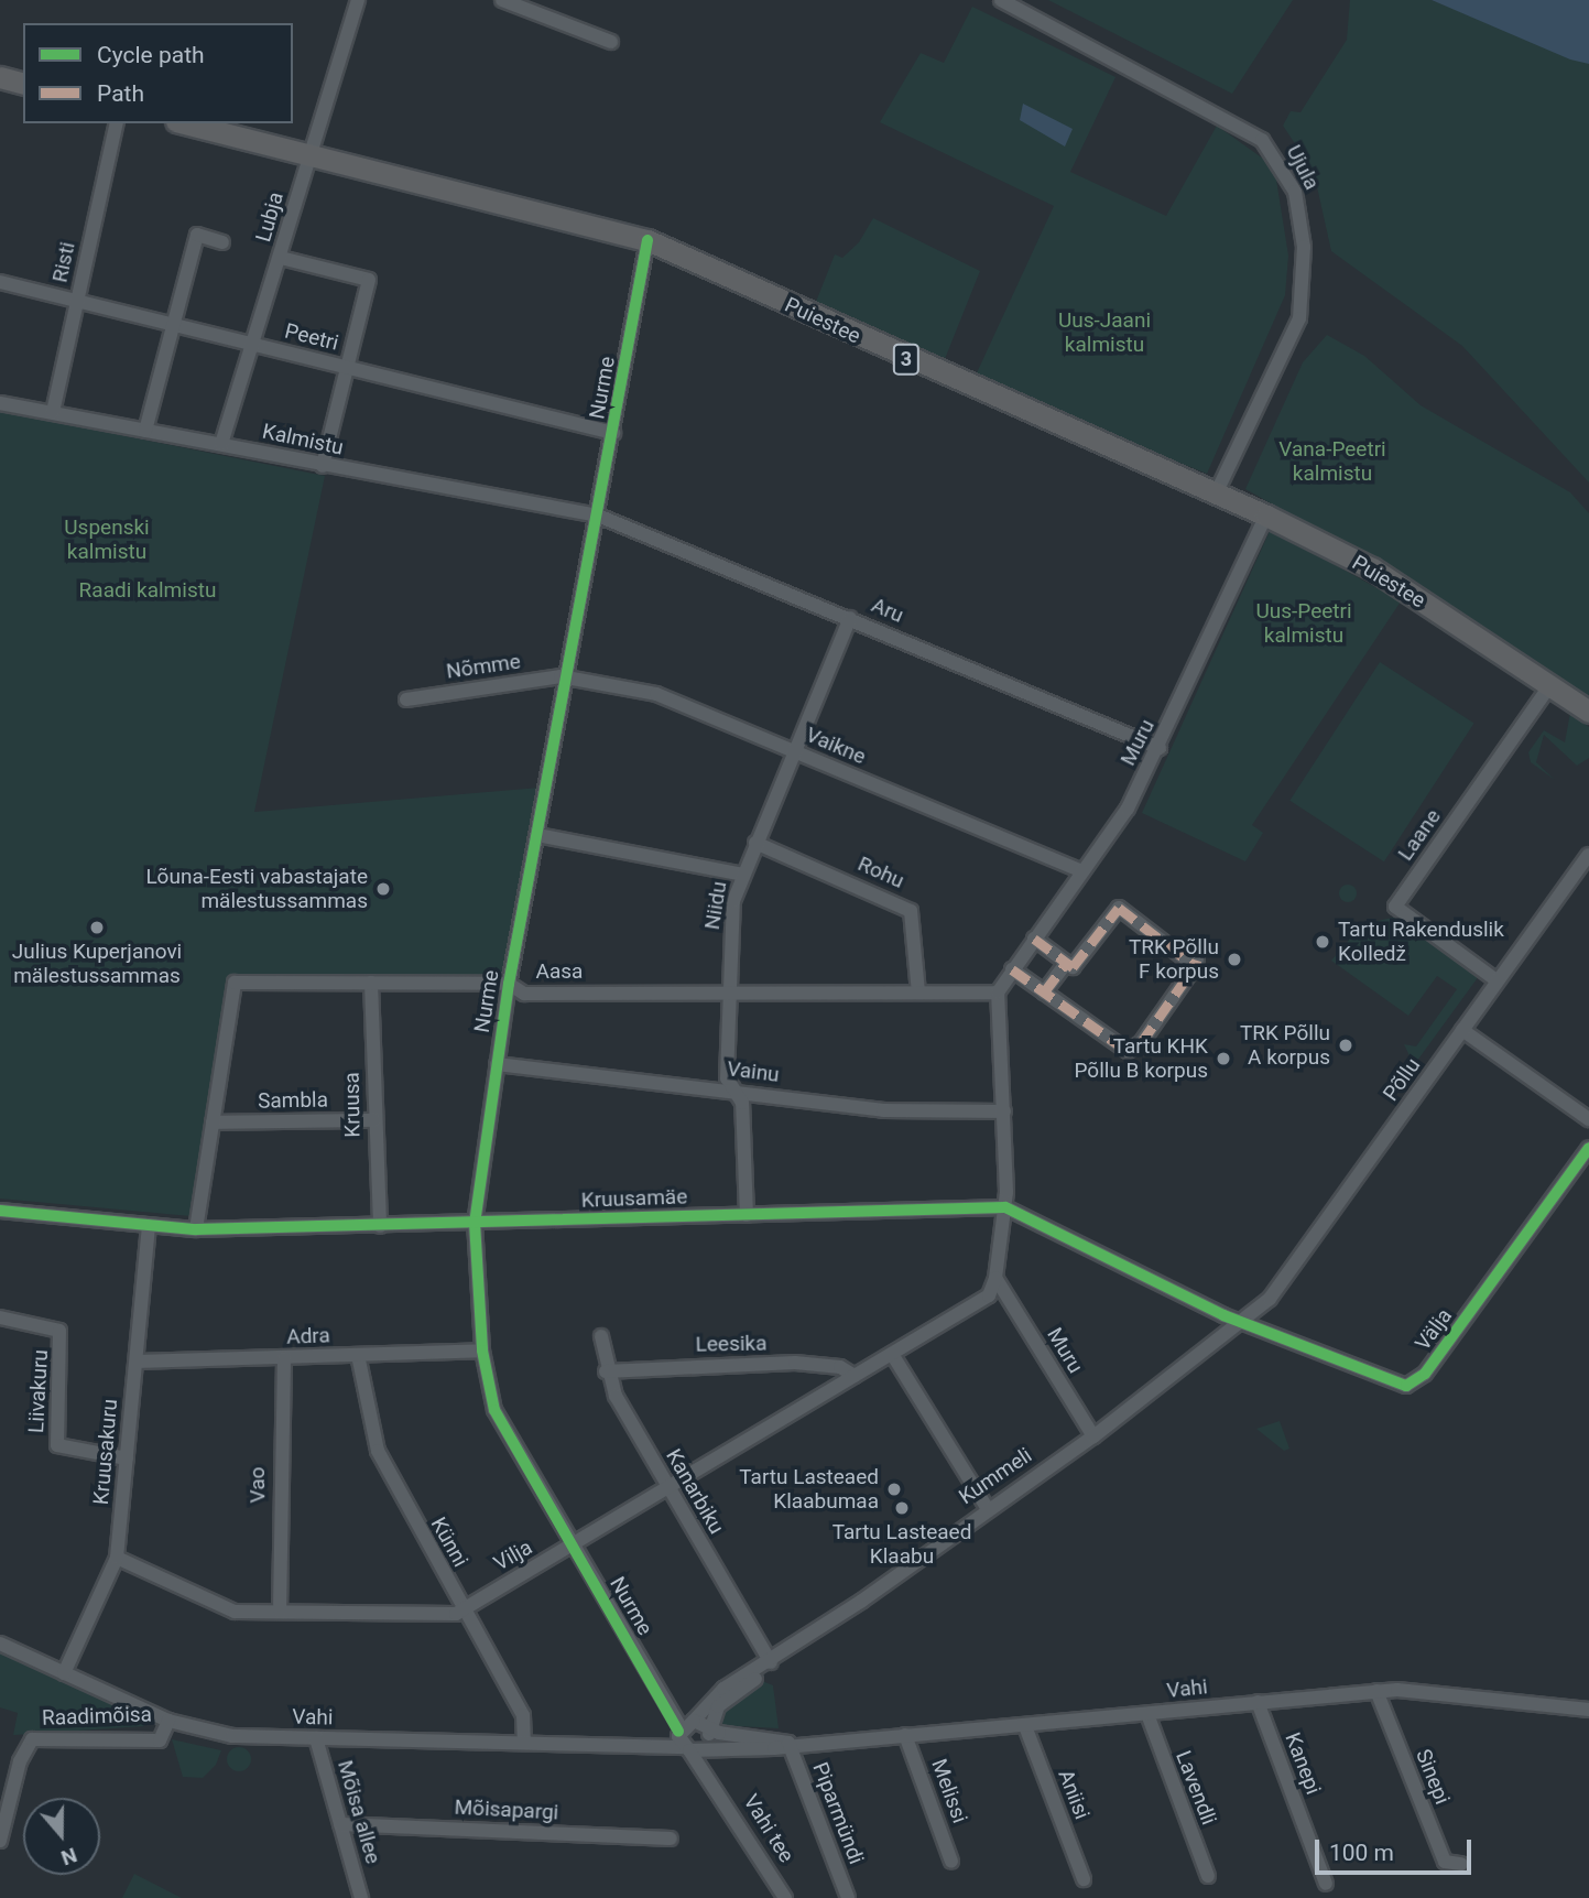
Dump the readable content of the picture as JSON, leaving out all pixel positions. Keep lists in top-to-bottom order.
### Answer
{
  "streets": {
    "highway": ["Puiestee", "3"],
    "street": [
      "Ujula",
      "Lubja",
      "Risti",
      "Peetri",
      "Nurme",
      "Kalmistu",
      "Aru",
      "Nõmme",
      "Muru",
      "Vaikne",
      "Laane",
      "Rohu",
      "Niidu",
      "Aasa",
      "Vainu",
      "Põllu",
      "Sambla",
      "Kruusa",
      "Kruusamäe",
      "Välja",
      "Adra",
      "Leesika",
      "Liivakuru",
      "Kruusakuru",
      "Kummeli",
      "Vao",
      "Kanarbiku",
      "Künni",
      "Vilja",
      "Vahi",
      "Raadimõisa",
      "Kanepi",
      "Sinepi",
      "Lavendli",
      "Melissi",
      "Aniisi",
      "Mõisapargi",
      "Mõisa allee",
      "Piparmündi",
      "Vahi tee"
    ]
  },
  "crossings": [
    ["Ujula", "Puiestee"],
    ["Lubja", "Puiestee"],
    ["Lubja", "Peetri"],
    ["Lubja", "Kalmistu"],
    ["Risti", "Peetri"],
    ["Risti", "Kalmistu"],
    ["Puiestee", "Nurme"],
    ["Puiestee", "Muru"],
    ["Puiestee", "Laane"],
    ["Peetri", "Nurme"],
    ["Nurme", "Kalmistu"],
    ["Nurme", "Aru"],
    ["Nurme", "Nõmme"],
    ["Nurme", "Vaikne"],
    ["Nurme", "Aasa"],
    ["Nurme", "Vainu"],
    ["Nurme", "Kruusamäe"],
    ["Nurme", "Adra"],
    ["Nurme", "Vilja"],
    ["Nurme", "Vahi"],
    ["Nurme", "Vahi tee"],
    ["Kalmistu", "Aru"],
    ["Aru", "Muru"],
    ["Aru", "Niidu"],
    ["Nõmme", "Vaikne"],
    ["Muru", "Vaikne"],
    ["Muru", "Aasa"],
    ["Muru", "Kummeli"],
    ["Muru", "Vilja"],
    ["Vaikne", "Niidu"],
    ["Laane", "Põllu"],
    ["Rohu", "Niidu"],
    ["Rohu", "Aasa"],
    ["Niidu", "Aasa"],
    ["Niidu", "Vainu"],
    ["Niidu", "Kruusamäe"],
    ["Aasa", "Sambla"],
    ["Aasa", "Kruusa"],
    ["Aasa", "Kruusamäe"],
    ["Põllu", "Kruusamäe"],
    ["Põllu", "Välja"],
    ["Põllu", "Kummeli"],
    ["Sambla", "Kruusa"],
    ["Kruusa", "Kruusamäe"],
    ["Kruusamäe", "Välja"],
    ["Kruusamäe", "Kruusakuru"],
    ["Kruusamäe", "Kummeli"],
    ["Välja", "Kummeli"],
    ["Adra", "Kruusakuru"],
    ["Adra", "Vao"],
    ["Adra", "Künni"],
    ["Leesika", "Kanarbiku"],
    ["Leesika", "Vilja"],
    ["Liivakuru", "Kruusakuru"],
    ["Kruusakuru", "Vilja"],
    ["Kruusakuru", "Vahi"],
    ["Kummeli", "Kanarbiku"],
    ["Kummeli", "Vahi"],
    ["Vao", "Vilja"],
    ["Kanarbiku", "Vilja"],
    ["Künni", "Vilja"],
    ["Künni", "Vahi"],
    ["Vahi", "Raadimõisa"],
    ["Vahi", "Kanepi"],
    ["Vahi", "Sinepi"],
    ["Vahi", "Lavendli"],
    ["Vahi", "Melissi"],
    ["Vahi", "Aniisi"],
    ["Vahi", "Mõisa allee"],
    ["Vahi", "Piparmündi"],
    ["Vahi", "Vahi tee"],
    ["Mõisapargi", "Mõisa allee"]
  ],
  "parks": [
    "Uus-Jaani kalmistu",
    "Vana-Peetri kalmistu",
    "Uspenski kalmistu",
    "Raadi kalmistu",
    "Uus-Peetri kalmistu"
  ],
  "places": [
    "Lõuna-Eesti vabastajate mälestussammas",
    "Julius Kuperjanovi mälestussammas",
    "Tartu Rakenduslik Kolledž",
    "TRK Põllu F korpus",
    "TRK Põllu A korpus",
    "Tartu KHK Põllu B korpus",
    "Tartu Lasteaed Klaabumaa",
    "Tartu Lasteaed Klaabu"
  ],
  "legend": ["Cycle path", "Path"],
  "scale_bar": "100 m",
  "north": "bottom"
}
